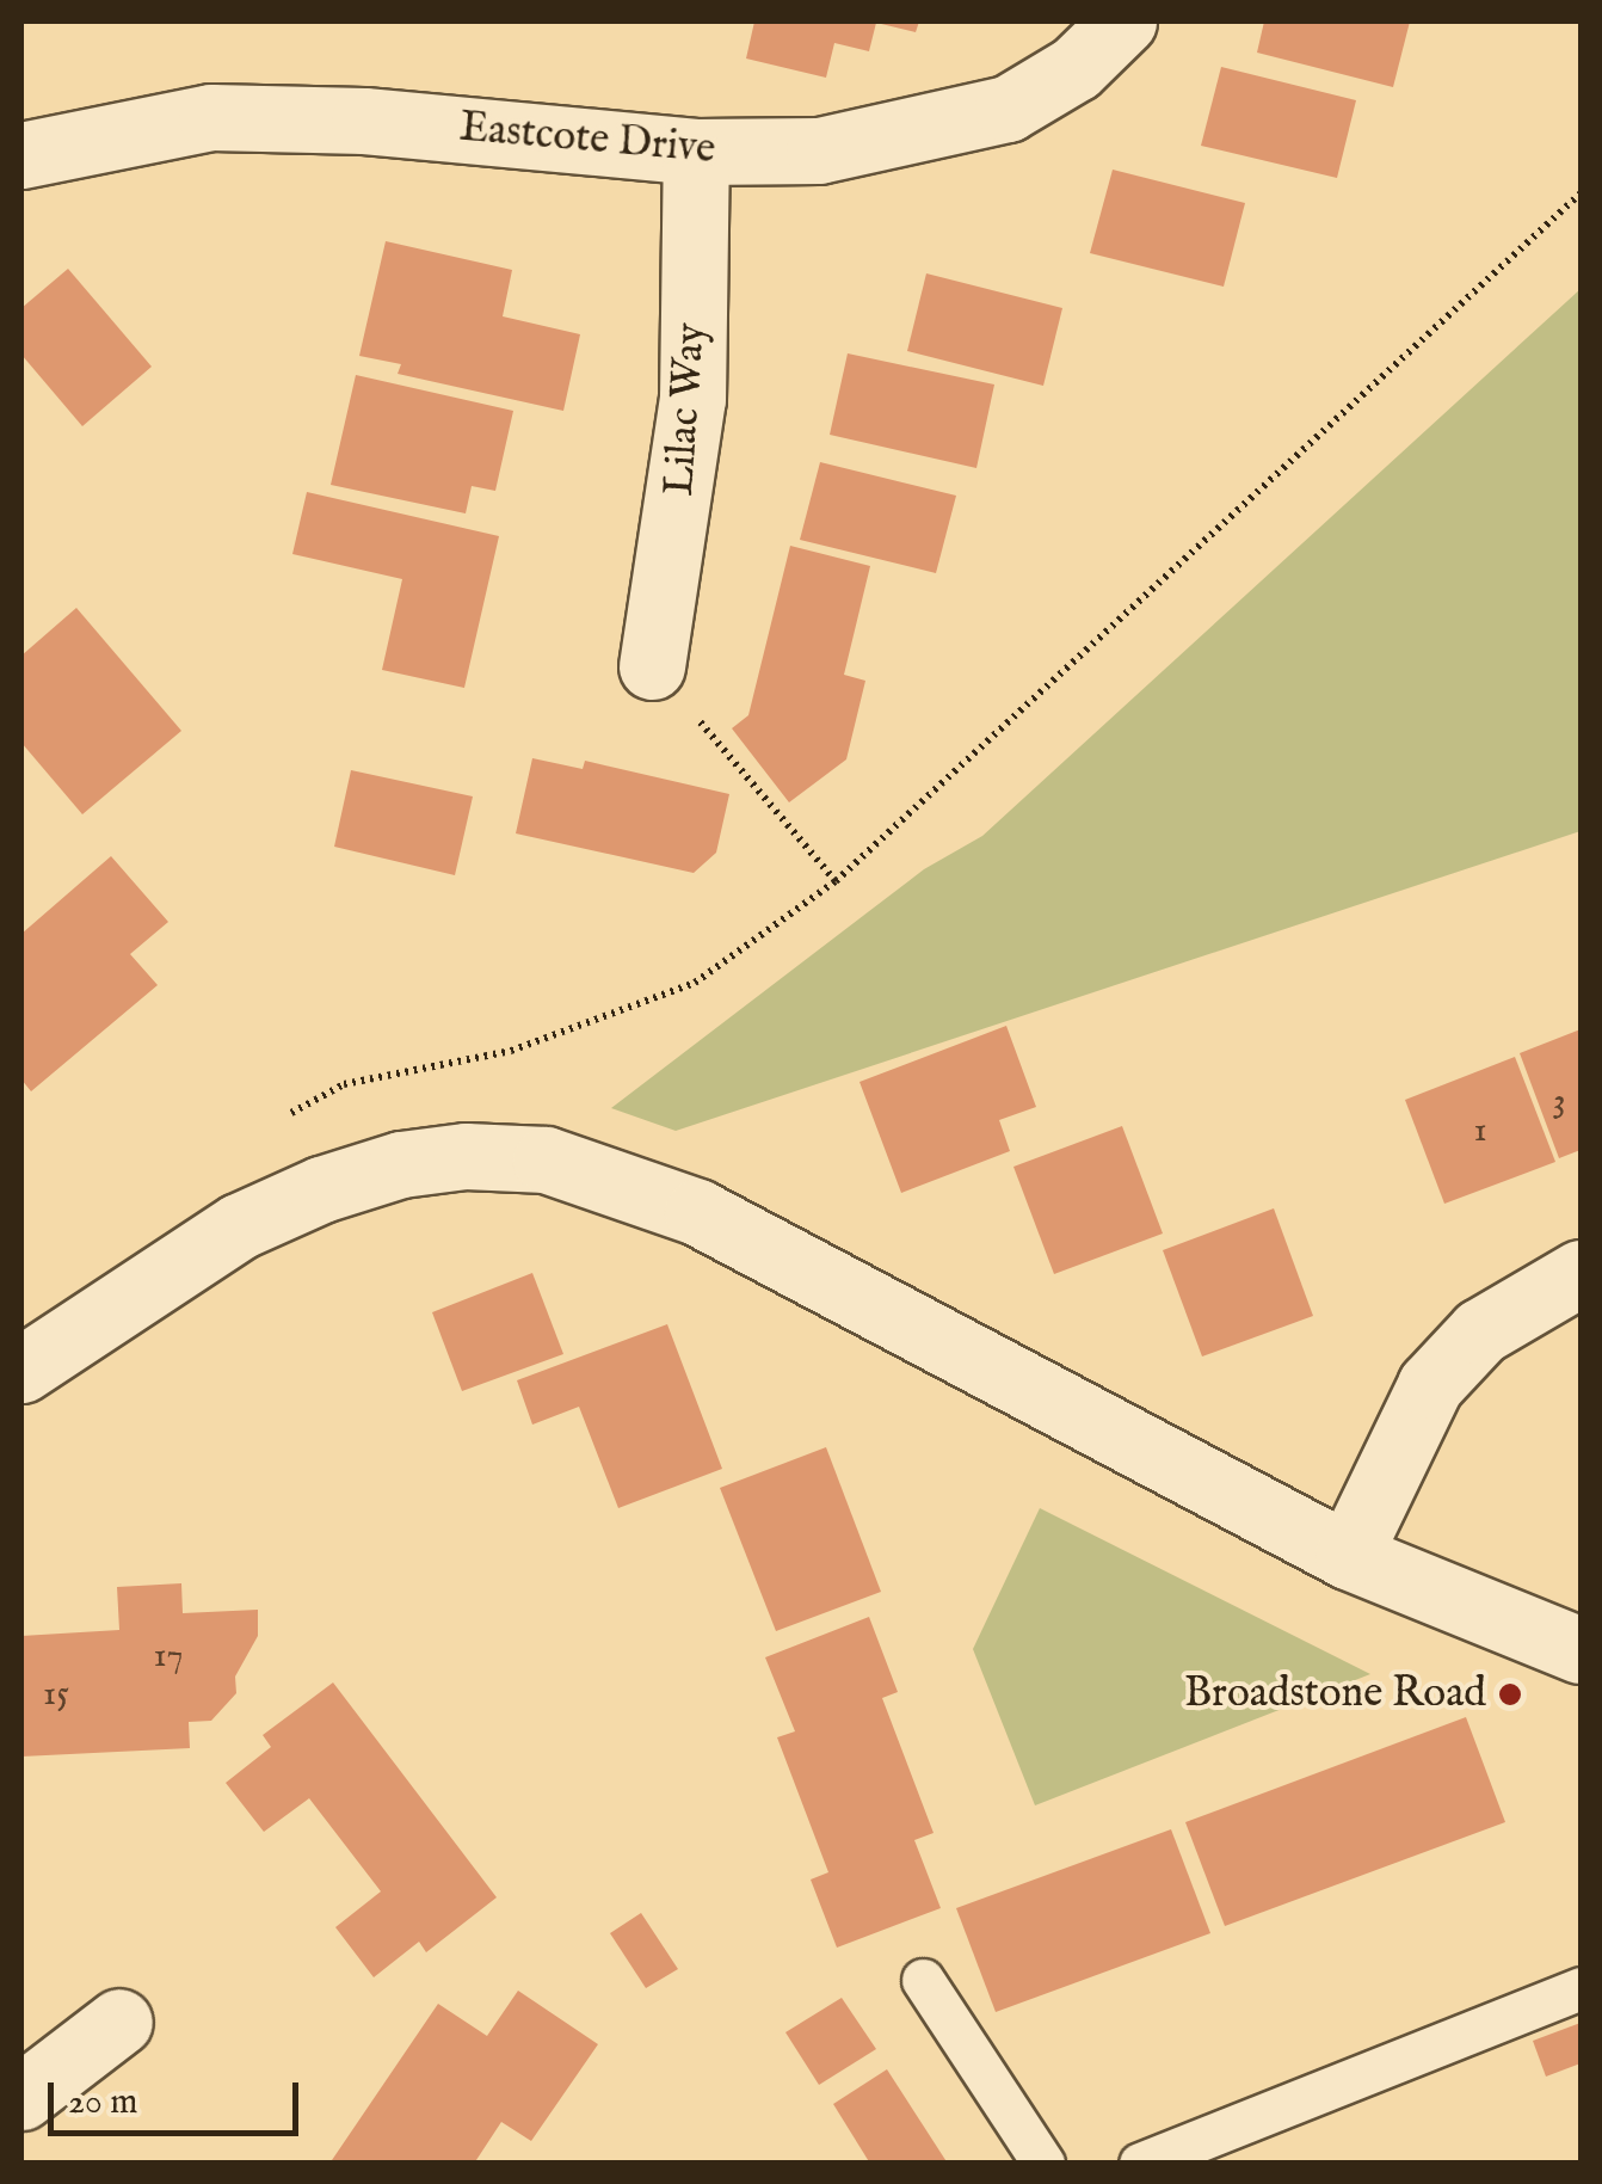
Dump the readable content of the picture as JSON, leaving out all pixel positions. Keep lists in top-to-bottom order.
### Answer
{
  "streets": {
    "street": ["Eastcote Drive", "Lilac Way"]
  },
  "crossings": [
    ["Eastcote Drive", "Lilac Way"]
  ],
  "places": ["Broadstone Road"],
  "house_numbers": [
    "3",
    "1",
    "17",
    "15"
  ],
  "scale_bar": "20 m"
}
